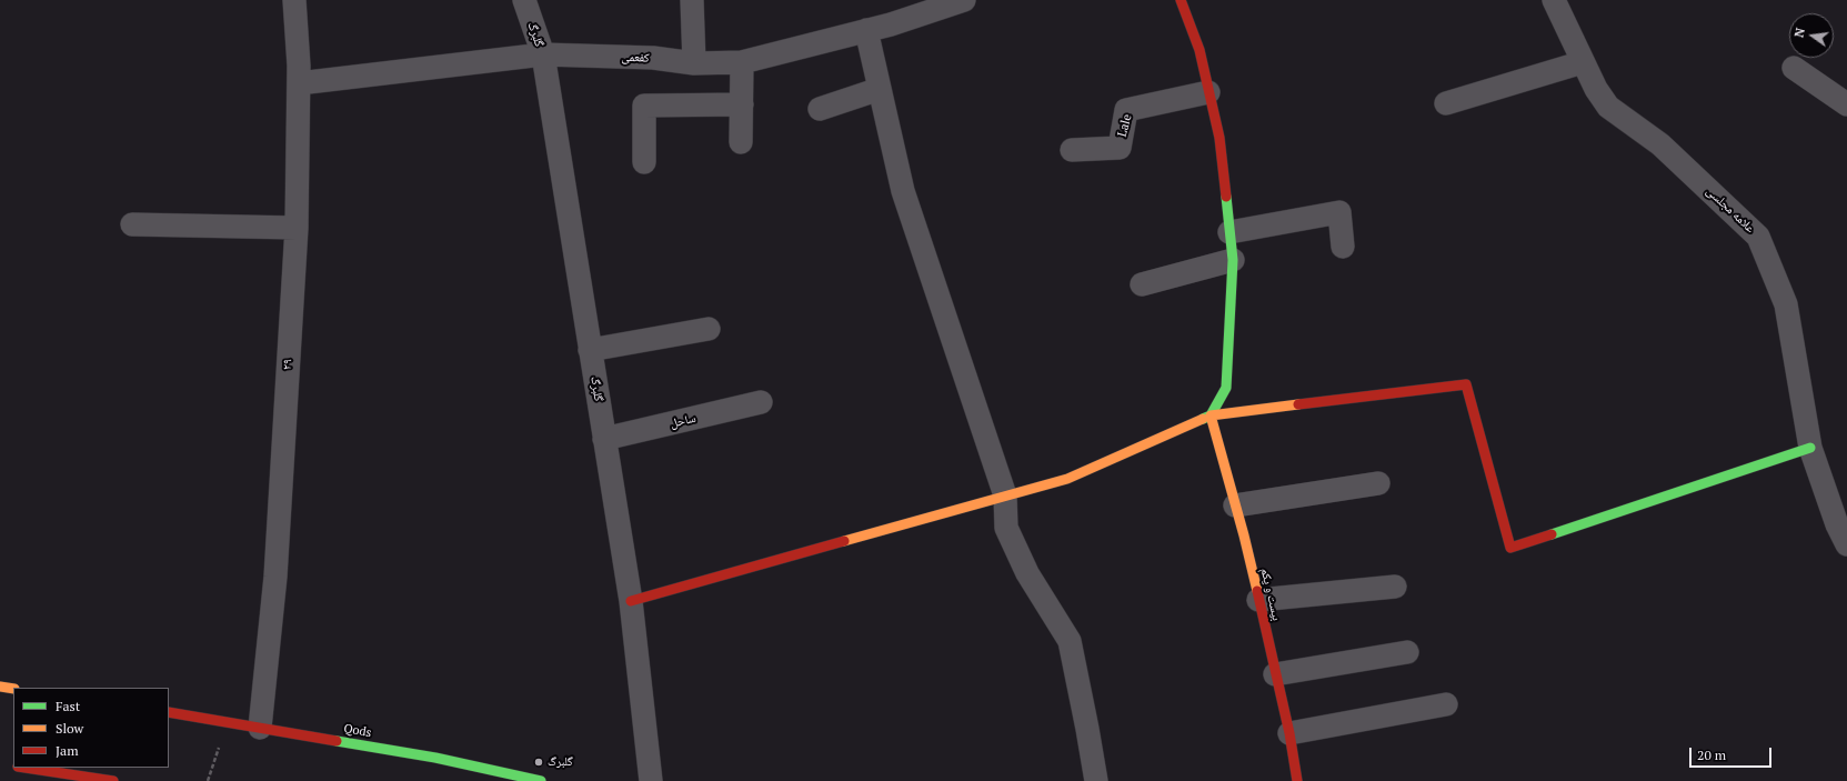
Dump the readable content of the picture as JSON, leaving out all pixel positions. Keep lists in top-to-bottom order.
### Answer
{
  "streets": {
    "street": [
      "گلبرگ",
      "کفعمی",
      "Lale",
      "علامه مجلسی",
      "۲۹",
      "ساحل",
      "بیست و یکم",
      "Qods"
    ]
  },
  "crossings": [
    ["گلبرگ", "کفعمی"],
    ["گلبرگ", "ساحل"],
    ["کفعمی", "۲۹"],
    ["۲۹", "Qods"]
  ],
  "places": ["گلبرگ"],
  "legend": ["Fast", "Slow", "Jam"],
  "scale_bar": "20 m",
  "north": "left"
}
